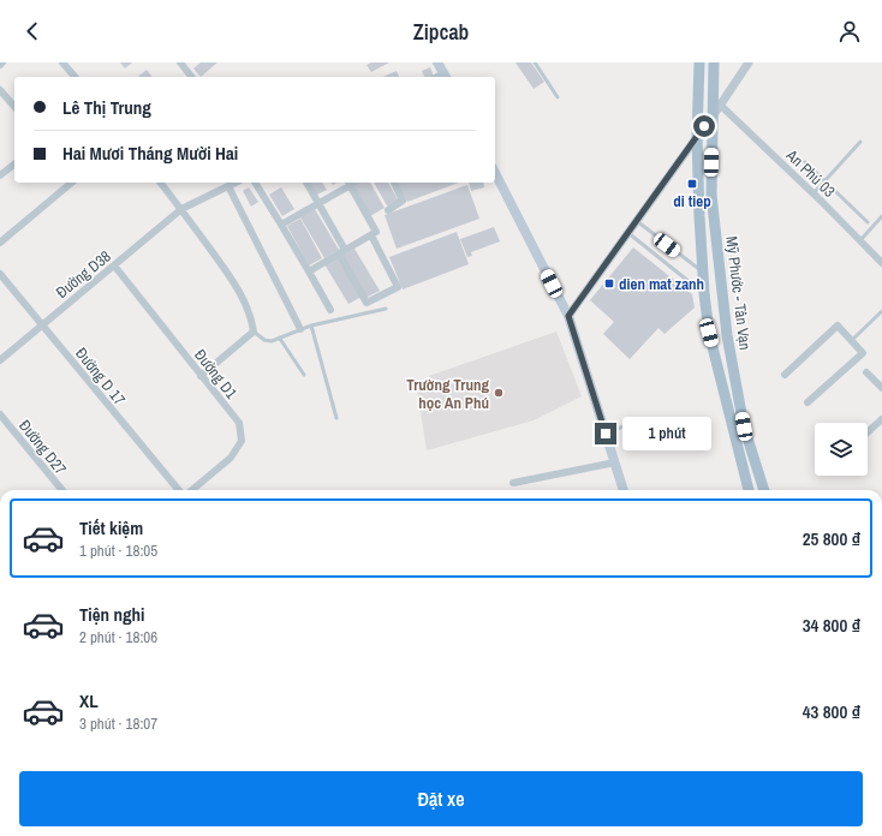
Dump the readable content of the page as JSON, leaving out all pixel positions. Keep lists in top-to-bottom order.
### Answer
{
  "streets": {
    "main road": ["Mỹ Phước - Tân Vạn"],
    "street": [
      "An Phú 03",
      "Đường D38",
      "Đường D1",
      "Đường D 17",
      "Đường D27"
    ]
  },
  "crossings": [
    ["Đường D38", "Đường D1"],
    ["Đường D38", "Đường D 17"]
  ],
  "places": {
    "transit": ["di tiep", "dien mat zanh"],
    "other": ["Trường Trung học An Phú"]
  },
  "page": {
    "header": "Zipcab",
    "banner": ["Lê Thị Trung", "Hai Mươi Tháng Mười Hai"],
    "bubble": "1 phút",
    "list": [
      {
        "name": "Tiết kiệm",
        "note": "1 phút · 18:05",
        "value": "25 800 ₫"
      },
      {
        "name": "Tiện nghi",
        "note": "2 phút · 18:06",
        "value": "34 800 ₫"
      },
      {
        "name": "XL",
        "note": "3 phút · 18:07",
        "value": "43 800 ₫"
      }
    ],
    "buttons": "Đặt xe"
  }
}
